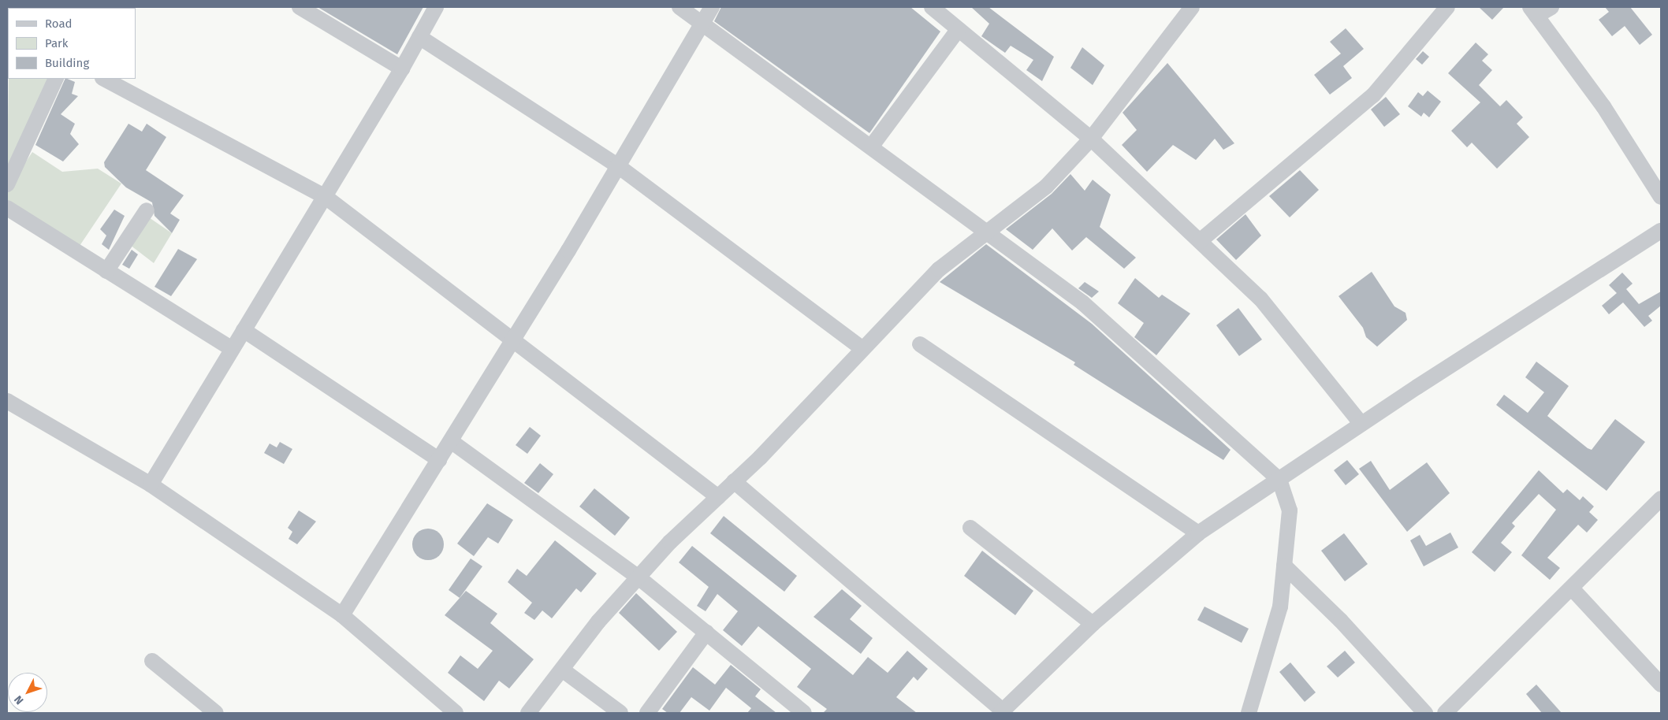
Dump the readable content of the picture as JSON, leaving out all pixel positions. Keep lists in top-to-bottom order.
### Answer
{
  "legend": ["Road", "Park", "Building"],
  "north": "bottom left"
}
